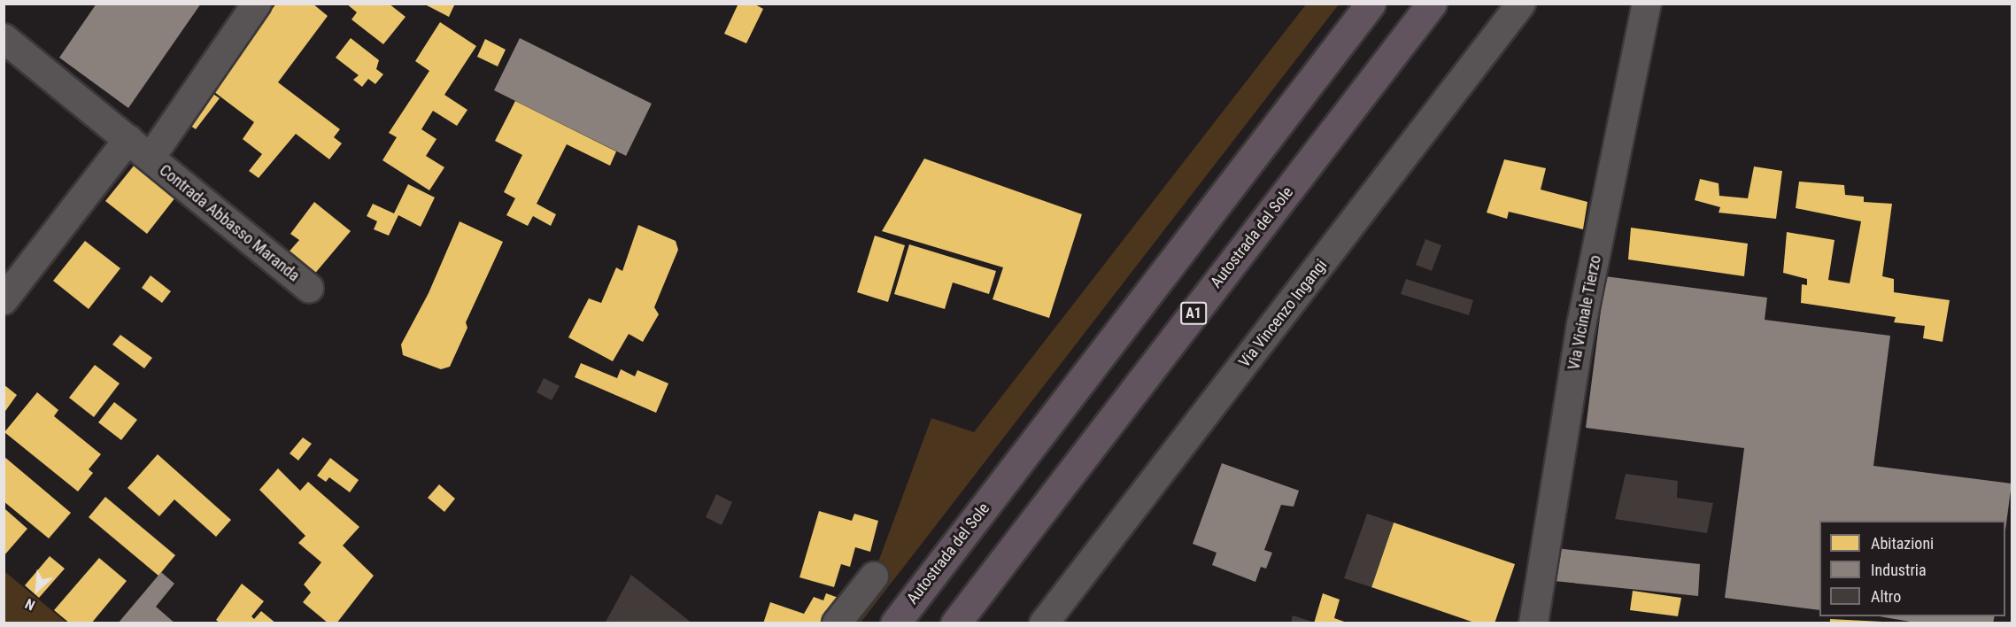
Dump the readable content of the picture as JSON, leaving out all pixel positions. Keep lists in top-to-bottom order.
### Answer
{
  "streets": {
    "highway": ["Autostrada del Sole", "A1"],
    "street": ["Contrada Abbasso Maranda", "Via Vicinale Tierzo", "Via Vincenzo Ingangi"]
  },
  "legend": ["Abitazioni", "Industria", "Altro"],
  "north": "bottom left"
}
